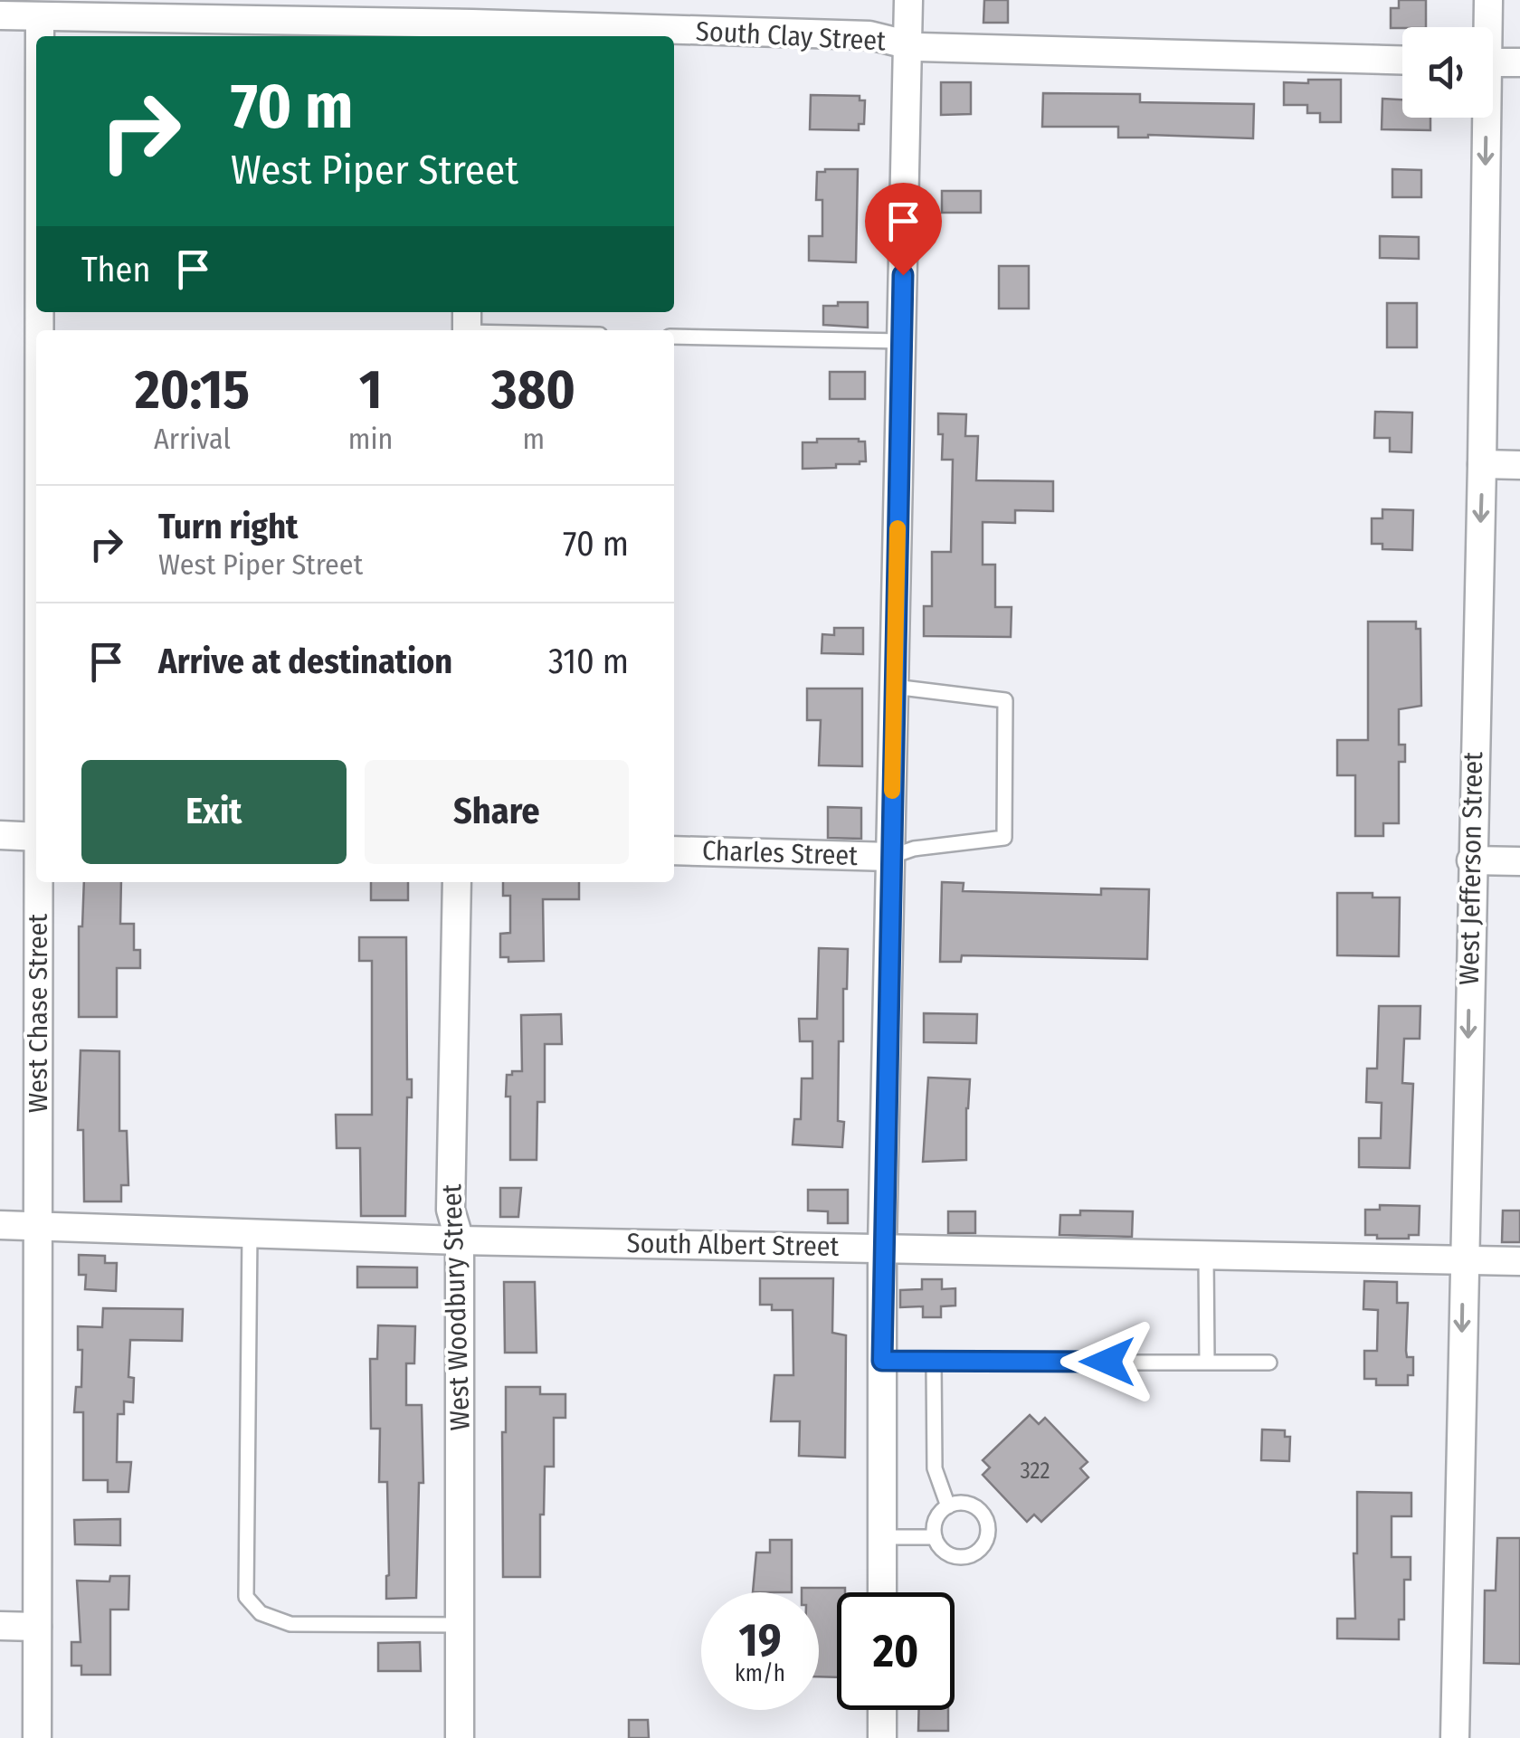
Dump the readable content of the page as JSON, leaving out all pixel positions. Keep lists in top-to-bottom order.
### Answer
{
  "streets": {
    "street": [
      "South Clay Street",
      "Charles Street",
      "West Jefferson Street",
      "West Chase Street",
      "South Albert Street",
      "West Woodbury Street"
    ]
  },
  "crossings": [
    ["South Clay Street", "West Chase Street"],
    ["West Jefferson Street", "South Albert Street"],
    ["West Chase Street", "South Albert Street"],
    ["South Albert Street", "West Woodbury Street"]
  ],
  "one_way": ["West Jefferson Street"],
  "house_numbers": ["322"],
  "page": {
    "turn": ["70 m", "West Piper Street"],
    "then": "Then",
    "eta": [
      "20:15",
      "Arrival",
      "1",
      "min",
      "380",
      "m"
    ],
    "list": [
      {
        "name": "Turn right",
        "note": "West Piper Street",
        "value": "70 m"
      },
      {
        "name": "Arrive at destination",
        "value": "310 m"
      }
    ],
    "buttons": ["Exit", "Share"],
    "speed": "19 km/h",
    "limit": "20"
  }
}
